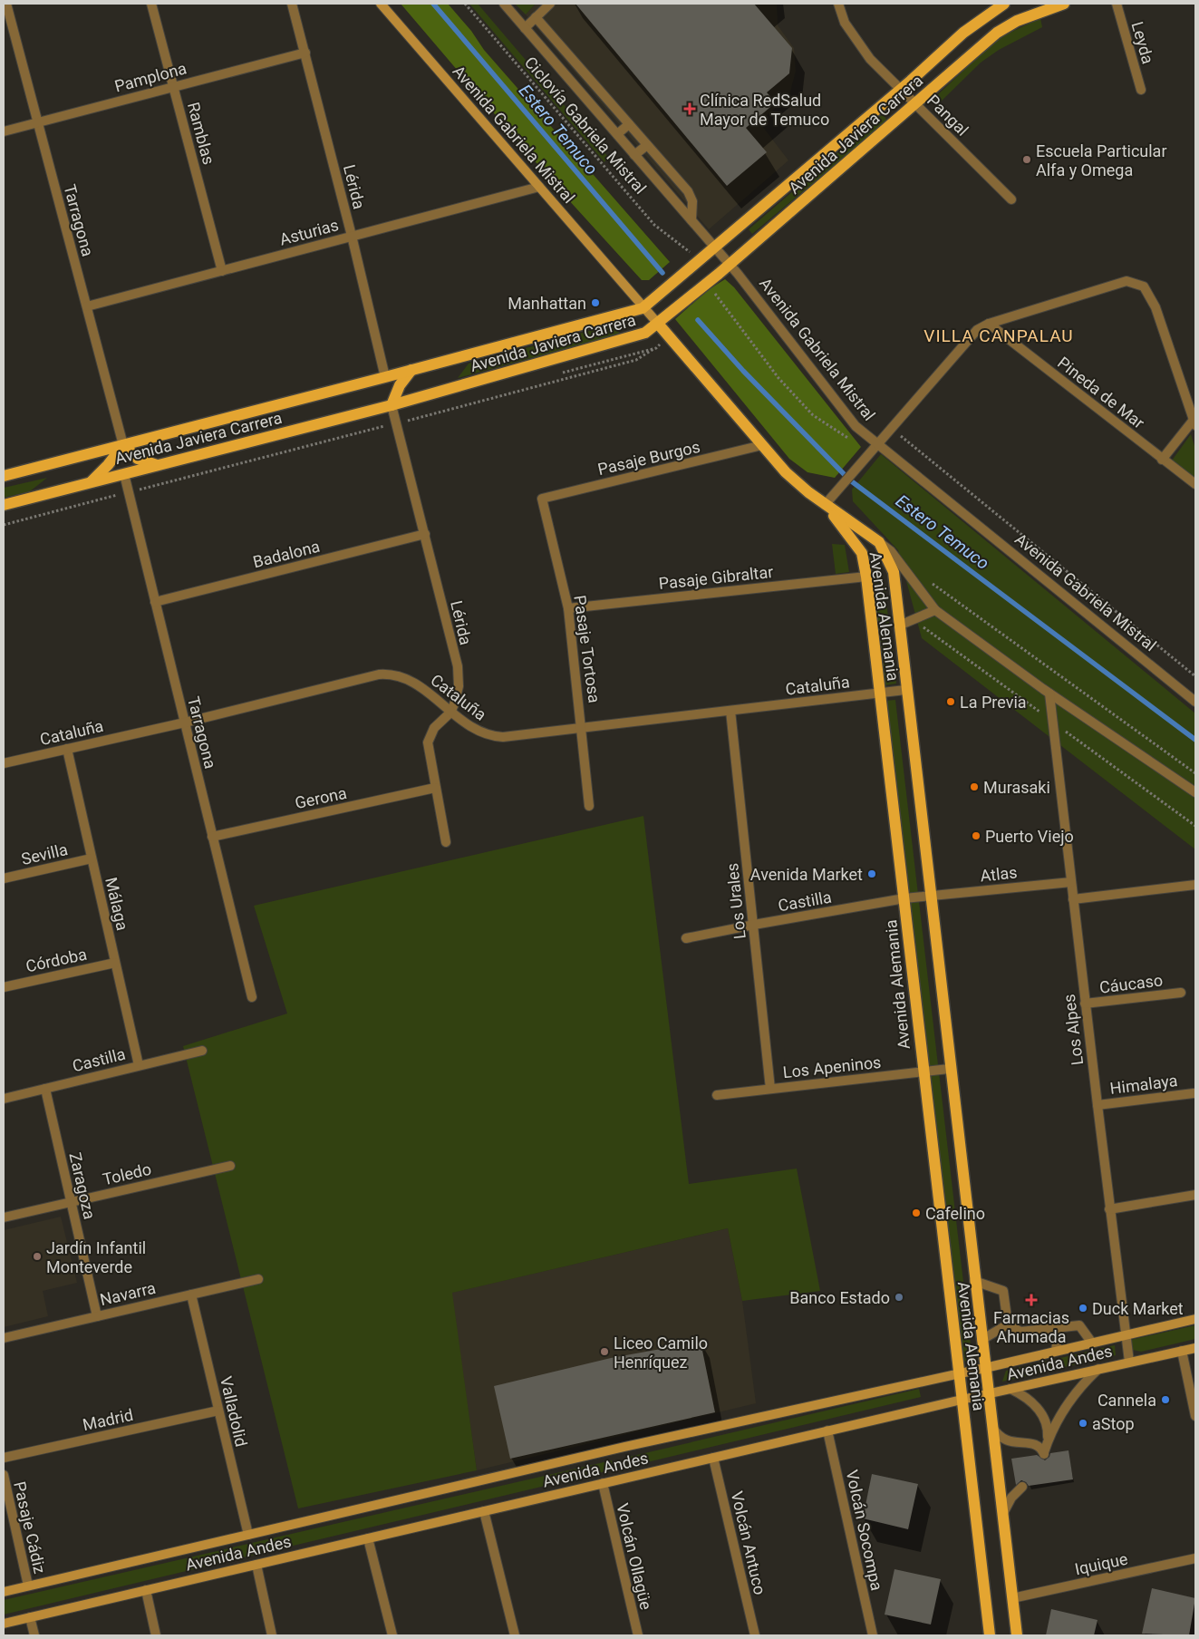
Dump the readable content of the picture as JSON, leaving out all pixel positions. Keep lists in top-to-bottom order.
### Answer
{
  "streets": {
    "main road": [
      "Avenida Gabriela Mistral",
      "Avenida Javiera Carrera",
      "Avenida Alemania",
      "Avenida Andes"
    ],
    "street": [
      "Leyda",
      "Pamplona",
      "Pangal",
      "Ramblas",
      "Lérida",
      "Tarragona",
      "Asturias",
      "Pineda de Mar",
      "Pasaje Burgos",
      "Badalona",
      "Pasaje Gibraltar",
      "Pasaje Tortosa",
      "Cataluña",
      "Gerona",
      "Sevilla",
      "Atlas",
      "Los Urales",
      "Castilla",
      "Málaga",
      "Córdoba",
      "Cáucaso",
      "Los Alpes",
      "Los Apeninos",
      "Himalaya",
      "Toledo",
      "Zaragoza",
      "Navarra",
      "Valladolid",
      "Madrid",
      "Pasaje Cádiz",
      "Volcán Socompa",
      "Volcán Antuco",
      "Volcán Ollagüe",
      "Iquique"
    ],
    "path": ["Ciclovía Gabriela Mistral"]
  },
  "crossings": [
    ["Pamplona", "Ramblas"],
    ["Pamplona", "Lérida"],
    ["Pamplona", "Tarragona"],
    ["Pangal", "Avenida Javiera Carrera"],
    ["Ramblas", "Asturias"],
    ["Avenida Gabriela Mistral", "Avenida Javiera Carrera"],
    ["Avenida Gabriela Mistral", "Asturias"],
    ["Avenida Gabriela Mistral", "Pasaje Burgos"],
    ["Avenida Gabriela Mistral", "Avenida Alemania"],
    ["Avenida Javiera Carrera", "Lérida"],
    ["Avenida Javiera Carrera", "Tarragona"],
    ["Lérida", "Asturias"],
    ["Lérida", "Badalona"],
    ["Lérida", "Cataluña"],
    ["Lérida", "Gerona"],
    ["Tarragona", "Asturias"],
    ["Tarragona", "Badalona"],
    ["Tarragona", "Cataluña"],
    ["Tarragona", "Gerona"],
    ["Pasaje Burgos", "Pasaje Tortosa"],
    ["Pasaje Gibraltar", "Avenida Alemania"],
    ["Pasaje Gibraltar", "Pasaje Tortosa"],
    ["Avenida Alemania", "Cataluña"],
    ["Avenida Alemania", "Atlas"],
    ["Avenida Alemania", "Castilla"],
    ["Avenida Alemania", "Los Apeninos"],
    ["Avenida Alemania", "Avenida Andes"],
    ["Avenida Alemania", "Iquique"],
    ["Pasaje Tortosa", "Cataluña"],
    ["Cataluña", "Los Urales"],
    ["Cataluña", "Málaga"],
    ["Sevilla", "Málaga"],
    ["Atlas", "Castilla"],
    ["Atlas", "Los Alpes"],
    ["Los Urales", "Castilla"],
    ["Los Urales", "Los Apeninos"],
    ["Castilla", "Málaga"],
    ["Castilla", "Zaragoza"],
    ["Málaga", "Córdoba"],
    ["Cáucaso", "Los Alpes"],
    ["Los Alpes", "Himalaya"],
    ["Los Alpes", "Avenida Andes"],
    ["Toledo", "Zaragoza"],
    ["Zaragoza", "Navarra"],
    ["Navarra", "Valladolid"],
    ["Avenida Andes", "Valladolid"],
    ["Avenida Andes", "Pasaje Cádiz"],
    ["Avenida Andes", "Volcán Socompa"],
    ["Avenida Andes", "Volcán Antuco"],
    ["Avenida Andes", "Volcán Ollagüe"],
    ["Valladolid", "Madrid"]
  ],
  "districts": ["VILLA CANPALAU"],
  "water": ["Estero Temuco"],
  "places": {
    "health": ["Clínica RedSalud Mayor de Temuco", "Farmacias Ahumada"],
    "other": [
      "Escuela Particular Alfa y Omega",
      "Manhattan",
      "La Previa",
      "Murasaki",
      "Puerto Viejo",
      "Avenida Market",
      "Cafelino",
      "Jardín Infantil Monteverde",
      "Banco Estado",
      "Duck Market",
      "Liceo Camilo Henríquez",
      "Cannela",
      "aStop"
    ]
  }
}
